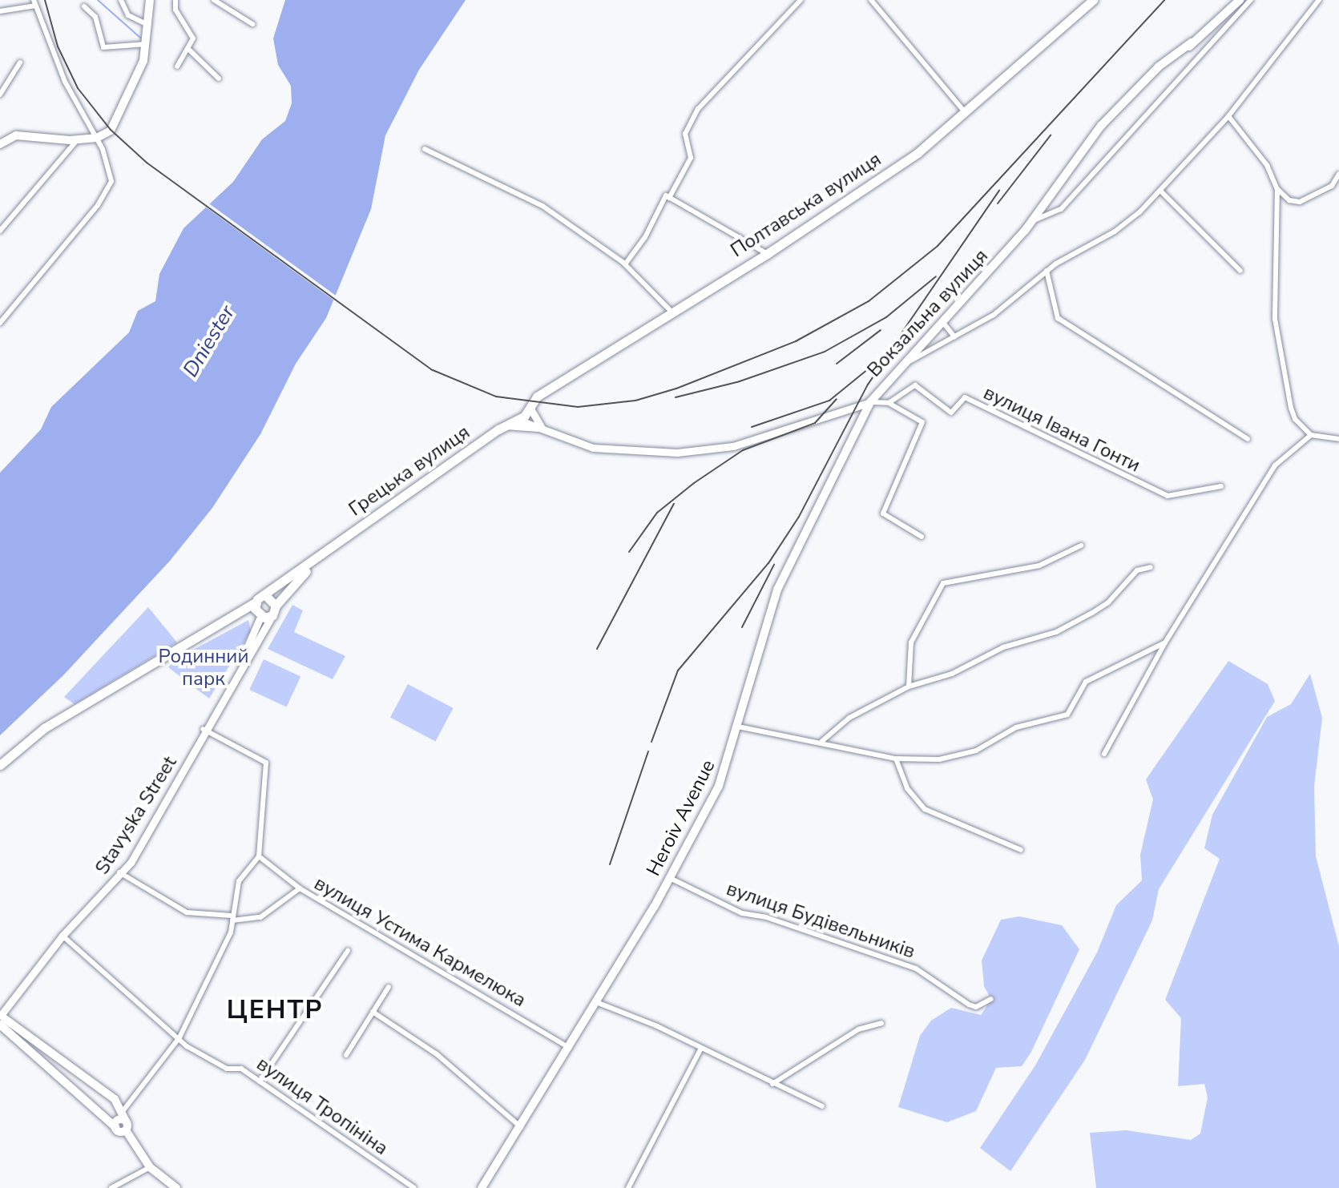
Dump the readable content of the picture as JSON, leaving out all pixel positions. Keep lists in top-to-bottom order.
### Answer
{
  "streets": {
    "highway": ["Полтавська вулиця", "Грецька вулиця"],
    "main road": ["Вокзальна вулиця", "Stavyska Street", "Heroiv Avenue"],
    "street": [
      "вулиця Івана Гонти",
      "вулиця Будівельників",
      "вулиця Устима Кармелюка",
      "вулиця Тропініна"
    ]
  },
  "crossings": [
    ["Полтавська вулиця", "Вокзальна вулиця"],
    ["Полтавська вулиця", "Грецька вулиця"],
    ["Вокзальна вулиця", "Грецька вулиця"],
    ["Вокзальна вулиця", "Heroiv Avenue"],
    ["Грецька вулиця", "Stavyska Street"],
    ["Stavyska Street", "вулиця Тропініна"],
    ["Heroiv Avenue", "вулиця Будівельників"],
    ["Heroiv Avenue", "вулиця Устима Кармелюка"]
  ],
  "districts": ["ЦЕНТР"],
  "water": ["Dniester"],
  "parks": ["Родинний парк"]
}
